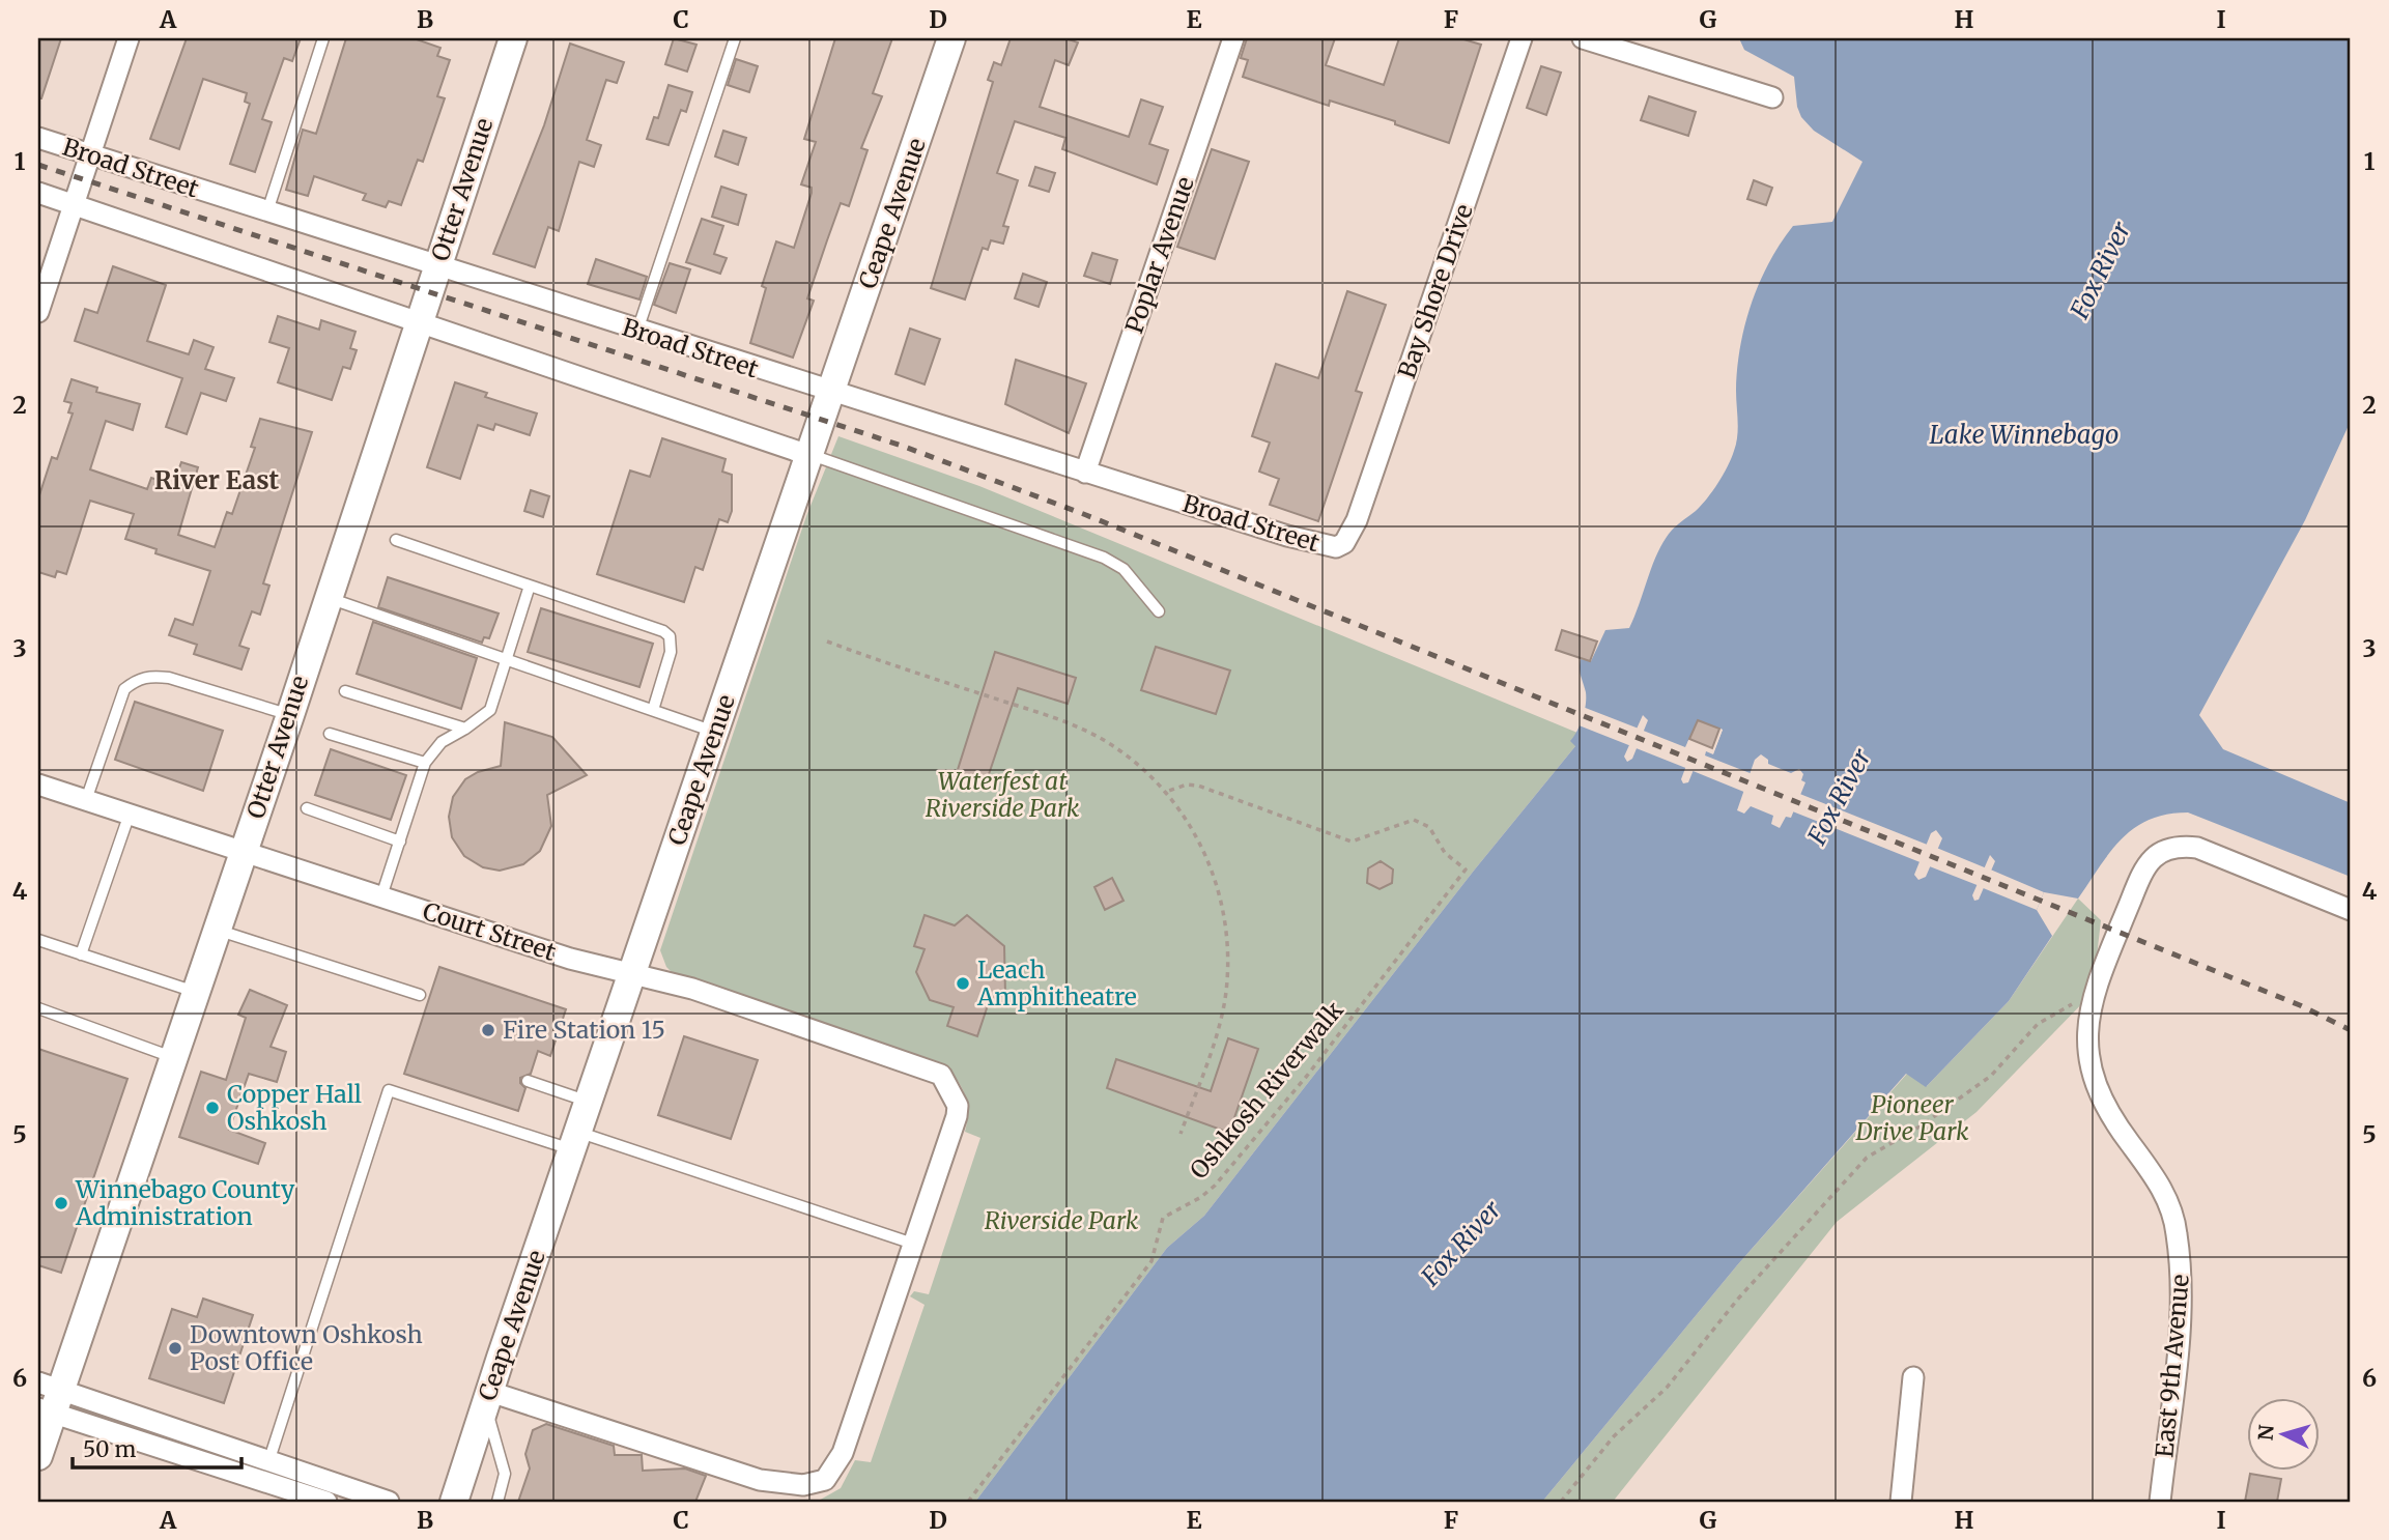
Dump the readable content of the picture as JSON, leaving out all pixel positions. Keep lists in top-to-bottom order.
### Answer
{
  "streets": {
    "street": [
      "Broad Street",
      "Otter Avenue",
      "Ceape Avenue",
      "Poplar Avenue",
      "Bay Shore Drive",
      "Court Street",
      "East 9th Avenue"
    ],
    "path": ["Oshkosh Riverwalk"]
  },
  "crossings": [
    ["Broad Street", "Otter Avenue"],
    ["Broad Street", "Ceape Avenue"],
    ["Broad Street", "Poplar Avenue"],
    ["Broad Street", "Bay Shore Drive"],
    ["Otter Avenue", "Court Street"],
    ["Ceape Avenue", "Court Street"]
  ],
  "districts": ["River East"],
  "water": ["Fox River", "Lake Winnebago"],
  "parks": ["Waterfest at Riverside Park", "Pioneer Drive Park", "Riverside Park"],
  "places": [
    "Leach Amphitheatre",
    "Fire Station 15",
    "Copper Hall Oshkosh",
    "Winnebago County Administration",
    "Downtown Oshkosh Post Office"
  ],
  "scale_bar": "50 m",
  "north": "left",
  "grid": {
    "columns": [
      "A",
      "B",
      "C",
      "D",
      "E",
      "F",
      "G",
      "H",
      "I"
    ],
    "rows": [
      "1",
      "2",
      "3",
      "4",
      "5",
      "6"
    ]
  }
}
